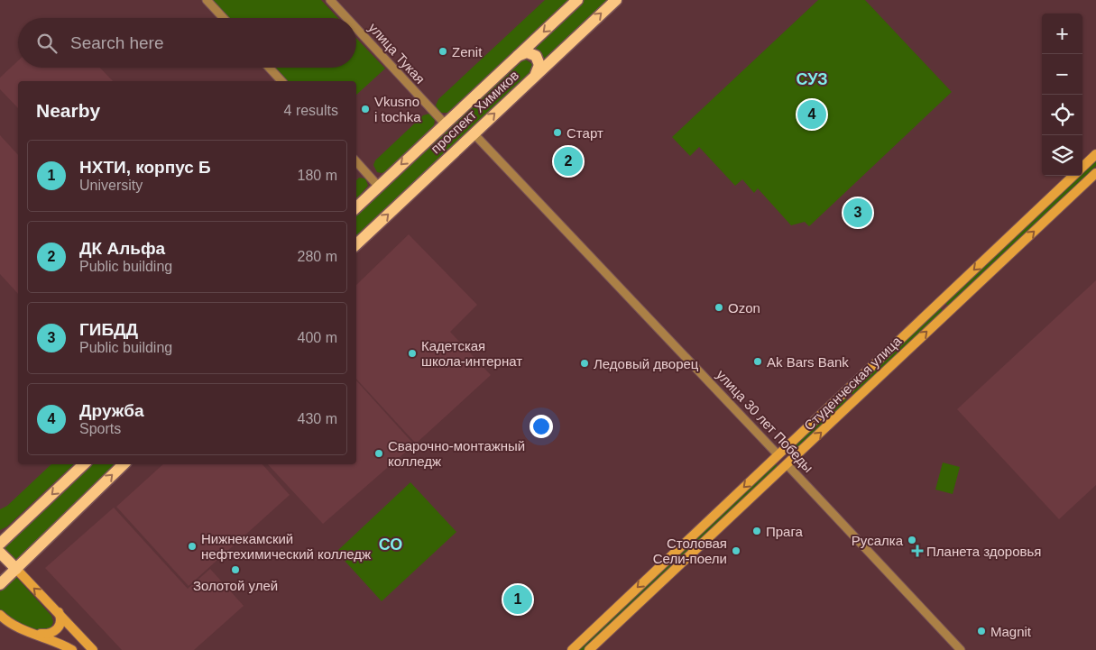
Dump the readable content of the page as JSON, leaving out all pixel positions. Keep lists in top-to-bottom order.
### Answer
{
  "streets": {
    "main road": ["проспект Химиков", "Студенческая улица", "улица 30 лет Победы"],
    "street": ["улица Тукая"]
  },
  "crossings": [
    ["улица Тукая", "проспект Химиков"],
    ["проспект Химиков", "улица 30 лет Победы"],
    ["Студенческая улица", "улица 30 лет Победы"]
  ],
  "districts": ["СУЗ", "СО"],
  "places": {
    "other": [
      "Zenit",
      "Vkusno i tochka",
      "Старт",
      "Ozon",
      "Кадетская школа-интернат",
      "Ak Bars Bank",
      "Ледовый дворец",
      "Сварочно-монтажный колледж",
      "Прага",
      "Русалка",
      "Нижнекамский нефтехимический колледж",
      "Столовая Сели-поели",
      "Золотой улей",
      "Magnit"
    ],
    "health": ["Планета здоровья"]
  },
  "page": {
    "map_buttons": ["+", "−"],
    "search": "Search here",
    "heading": ["Nearby", "4 results"],
    "pins": [
      "4",
      "2",
      "3",
      "1"
    ],
    "list": [
      {
        "mark": "1",
        "name": "НХТИ, корпус Б",
        "note": "University",
        "value": "180 m"
      },
      {
        "mark": "2",
        "name": "ДК Альфа",
        "note": "Public building",
        "value": "280 m"
      },
      {
        "mark": "3",
        "name": "ГИБДД",
        "note": "Public building",
        "value": "400 m"
      },
      {
        "mark": "4",
        "name": "Дружба",
        "note": "Sports",
        "value": "430 m"
      }
    ]
  }
}
